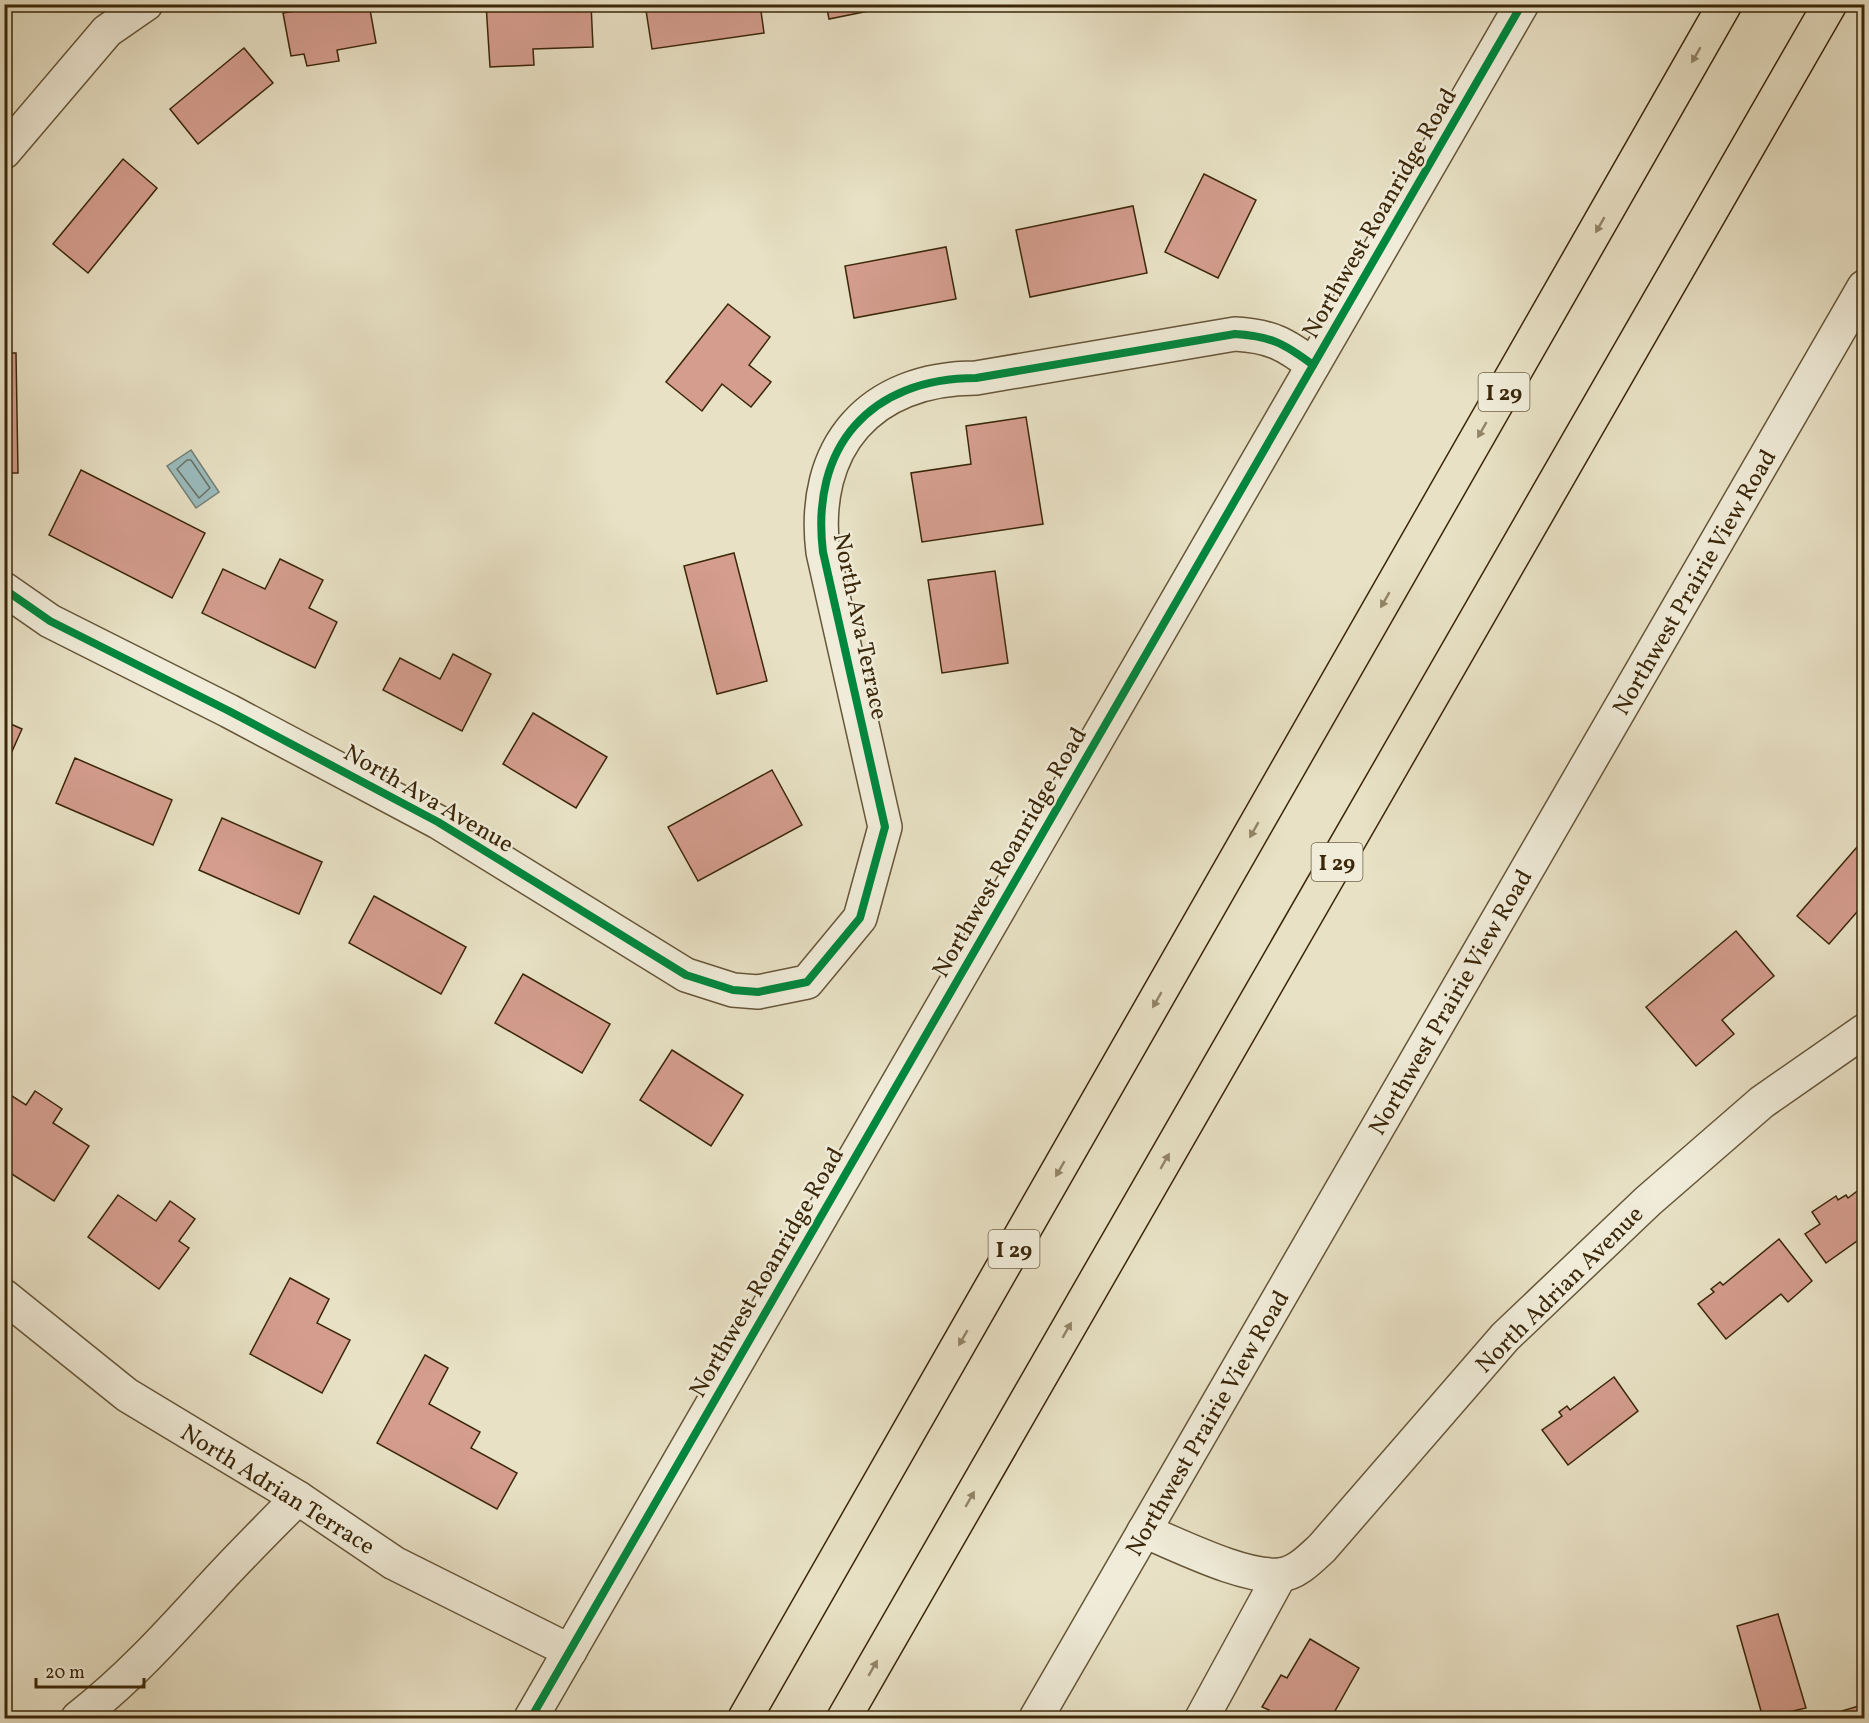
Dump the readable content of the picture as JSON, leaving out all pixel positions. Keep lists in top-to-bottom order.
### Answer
{
  "streets": {
    "highway": ["I 29"],
    "street": [
      "Northwest Roanridge Road",
      "Northwest Prairie View Road",
      "North Ava Terrace",
      "North Ava Avenue",
      "North Adrian Avenue",
      "North Adrian Terrace"
    ]
  },
  "crossings": [
    ["Northwest Roanridge Road", "North Ava Terrace"],
    ["Northwest Roanridge Road", "North Adrian Terrace"],
    ["North Ava Terrace", "North Ava Avenue"]
  ],
  "scale_bar": "20 m"
}
